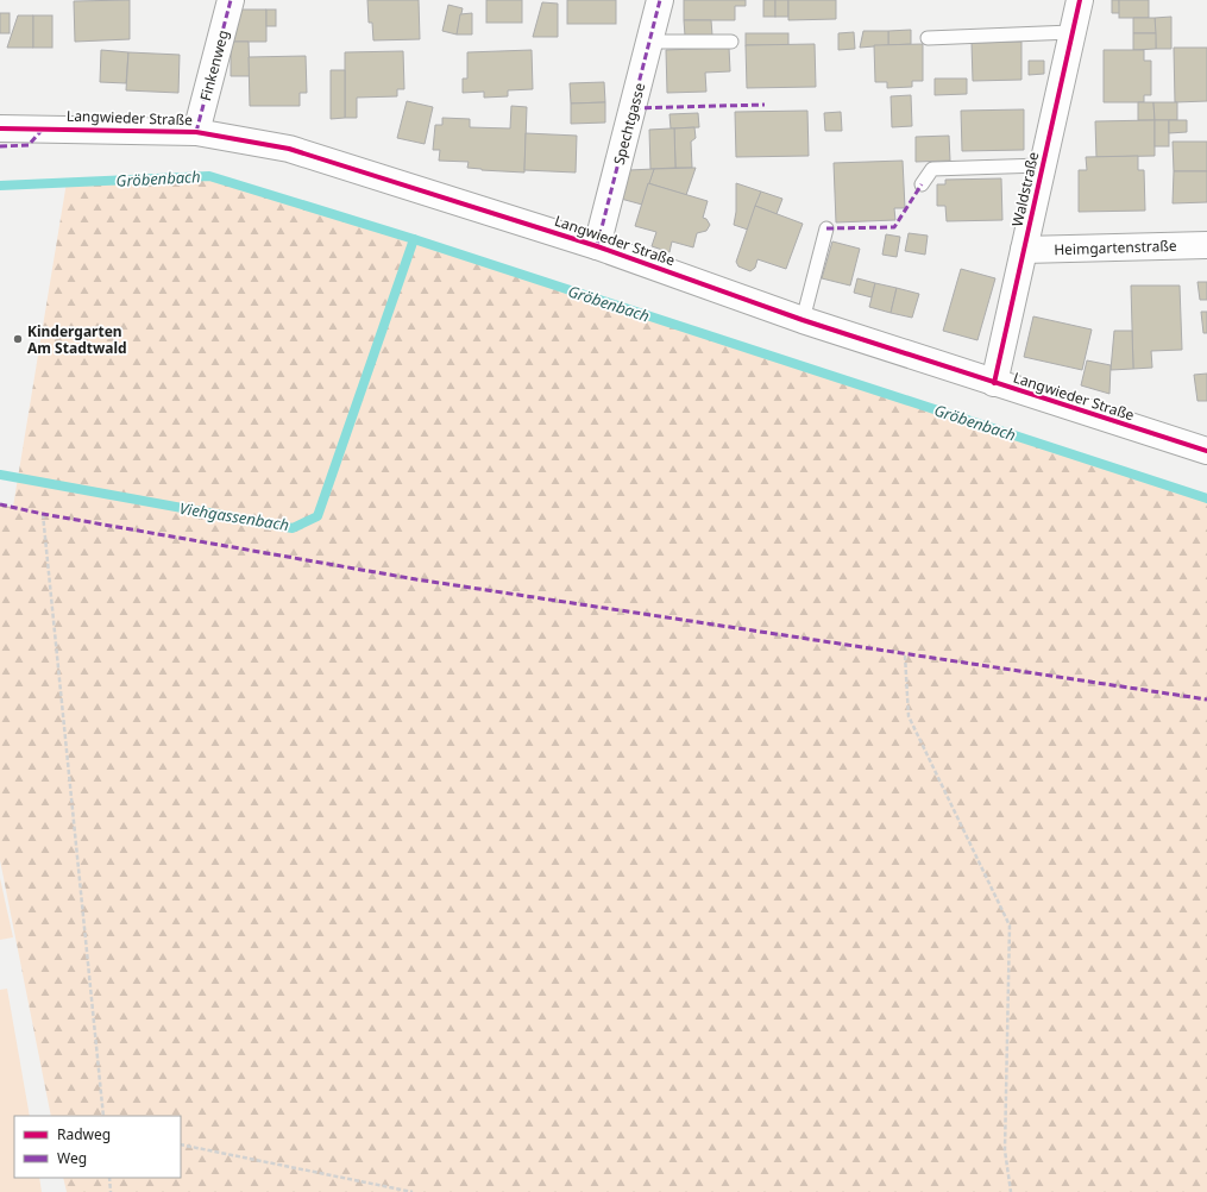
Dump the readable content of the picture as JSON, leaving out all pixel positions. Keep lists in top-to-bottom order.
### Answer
{
  "streets": {
    "street": [
      "Finkenweg",
      "Langwieder Straße",
      "Spechtgasse",
      "Waldstraße",
      "Heimgartenstraße"
    ]
  },
  "crossings": [
    ["Finkenweg", "Langwieder Straße"],
    ["Langwieder Straße", "Spechtgasse"],
    ["Langwieder Straße", "Waldstraße"],
    ["Waldstraße", "Heimgartenstraße"]
  ],
  "water": ["Gröbenbach", "Viehgassenbach"],
  "places": ["Kindergarten Am Stadtwald"],
  "legend": ["Radweg", "Weg"]
}
